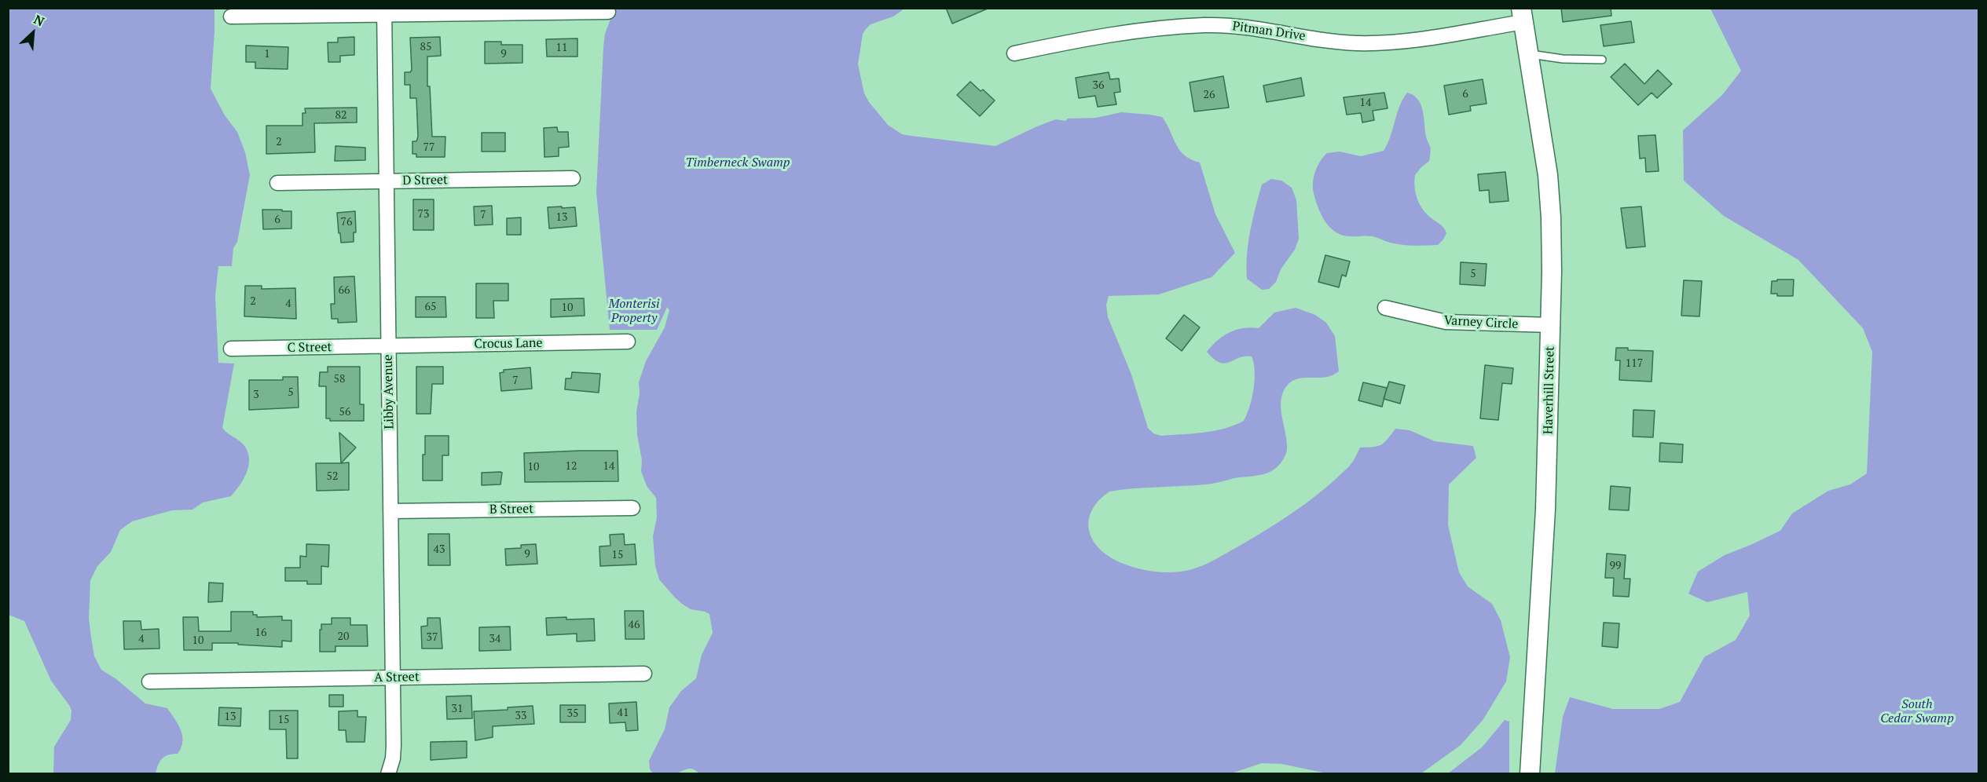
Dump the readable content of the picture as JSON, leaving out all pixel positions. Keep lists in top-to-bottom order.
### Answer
{
  "streets": {
    "street": [
      "Pitman Drive",
      "D Street",
      "Varney Circle",
      "Crocus Lane",
      "C Street",
      "Haverhill Street",
      "Libby Avenue",
      "B Street",
      "A Street"
    ]
  },
  "crossings": [
    ["Pitman Drive", "Haverhill Street"],
    ["D Street", "Libby Avenue"],
    ["Varney Circle", "Haverhill Street"],
    ["Crocus Lane", "C Street"],
    ["Crocus Lane", "Libby Avenue"],
    ["C Street", "Libby Avenue"],
    ["Libby Avenue", "B Street"],
    ["Libby Avenue", "A Street"]
  ],
  "parks": ["Timberneck Swamp", "Monterisi Property", "South Cedar Swamp"],
  "house_numbers": [
    "85",
    "11",
    "1",
    "9",
    "36",
    "6",
    "26",
    "14",
    "82",
    "2",
    "77",
    "73",
    "7",
    "13",
    "6",
    "76",
    "5",
    "66",
    "2",
    "4",
    "65",
    "10",
    "117",
    "58",
    "7",
    "5",
    "3",
    "56",
    "12",
    "14",
    "10",
    "52",
    "43",
    "9",
    "15",
    "99",
    "46",
    "16",
    "20",
    "37",
    "4",
    "34",
    "10",
    "31",
    "41",
    "35",
    "33",
    "13",
    "15"
  ],
  "north": "top right"
}
